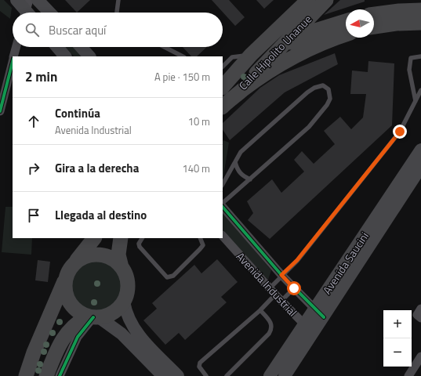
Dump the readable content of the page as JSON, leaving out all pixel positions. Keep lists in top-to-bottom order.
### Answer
{
  "streets": {
    "highway": ["Calle Hipolito Unanue"],
    "main road": ["Avenida Saucini"],
    "street": ["Avenida Industrial"]
  },
  "crossings": [
    ["Avenida Saucini", "Avenida Industrial"]
  ],
  "north": "left",
  "page": {
    "search": "Buscar aquí",
    "heading": ["2 min", "A pie · 150 m"],
    "list": [
      ["Continúa", "Avenida Industrial", "10 m"],
      ["Gira a la derecha", "140 m"],
      "Llegada al destino"
    ],
    "map_buttons": ["+", "−"]
  }
}
